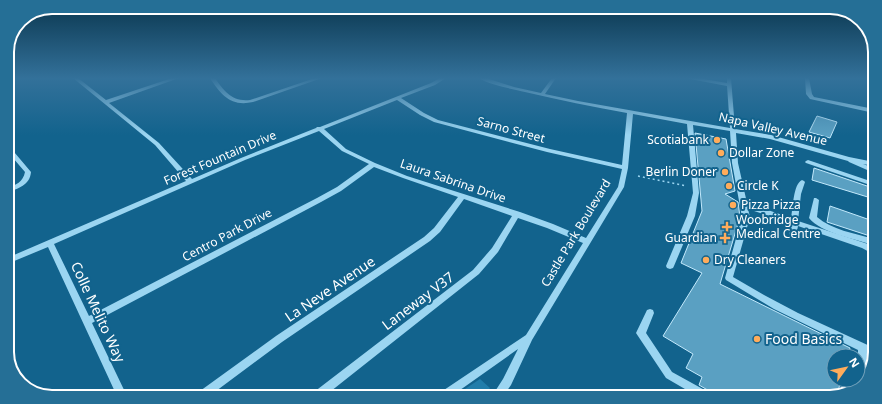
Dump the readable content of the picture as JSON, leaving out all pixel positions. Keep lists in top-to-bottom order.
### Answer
{
  "streets": {
    "street": [
      "Napa Valley Avenue",
      "Sarno Street",
      "Forest Fountain Drive",
      "Laura Sabrina Drive",
      "Castle Park Boulevard",
      "Centro Park Drive",
      "La Neve Avenue",
      "Laneway V37",
      "Colle Melito Way"
    ]
  },
  "crossings": [
    ["Napa Valley Avenue", "Castle Park Boulevard"],
    ["Sarno Street", "Forest Fountain Drive"],
    ["Sarno Street", "Castle Park Boulevard"],
    ["Forest Fountain Drive", "Laura Sabrina Drive"],
    ["Forest Fountain Drive", "Colle Melito Way"],
    ["Laura Sabrina Drive", "Castle Park Boulevard"],
    ["Laura Sabrina Drive", "Centro Park Drive"],
    ["Laura Sabrina Drive", "La Neve Avenue"],
    ["Laura Sabrina Drive", "Laneway V37"],
    ["Centro Park Drive", "Colle Melito Way"]
  ],
  "places": {
    "other": [
      "Scotiabank",
      "Dollar Zone",
      "Berlin Doner",
      "Circle K",
      "Pizza Pizza",
      "Dry Cleaners",
      "Food Basics"
    ],
    "health": ["Woobridge Medical Centre", "Guardian"]
  },
  "north": "top right"
}
